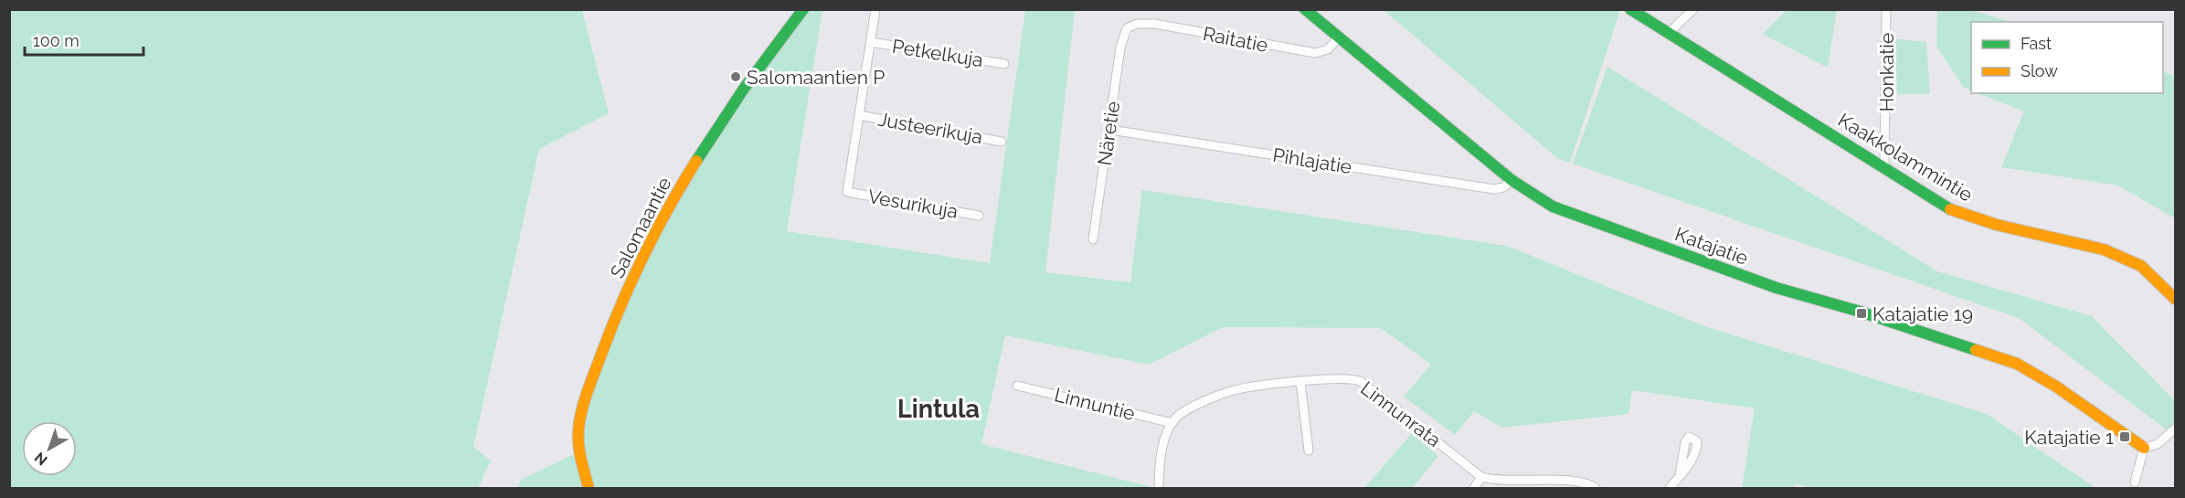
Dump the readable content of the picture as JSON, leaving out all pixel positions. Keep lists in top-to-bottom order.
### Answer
{
  "streets": {
    "street": [
      "Raitatie",
      "Petkelkuja",
      "Honkatie",
      "Justeerikuja",
      "Näretie",
      "Kaakkolammintie",
      "Pihlajatie",
      "Vesurikuja",
      "Salomaantie",
      "Katajatie",
      "Linnuntie",
      "Linnunrata"
    ]
  },
  "crossings": [
    ["Raitatie", "Näretie"],
    ["Raitatie", "Katajatie"],
    ["Honkatie", "Kaakkolammintie"],
    ["Justeerikuja", "Vesurikuja"],
    ["Näretie", "Pihlajatie"],
    ["Pihlajatie", "Katajatie"],
    ["Linnuntie", "Linnunrata"]
  ],
  "districts": ["Lintula"],
  "places": {
    "other": ["Salomaantien P"],
    "transit": ["Katajatie 19", "Katajatie 1"]
  },
  "legend": ["Fast", "Slow"],
  "scale_bar": "100 m",
  "north": "bottom left"
}
